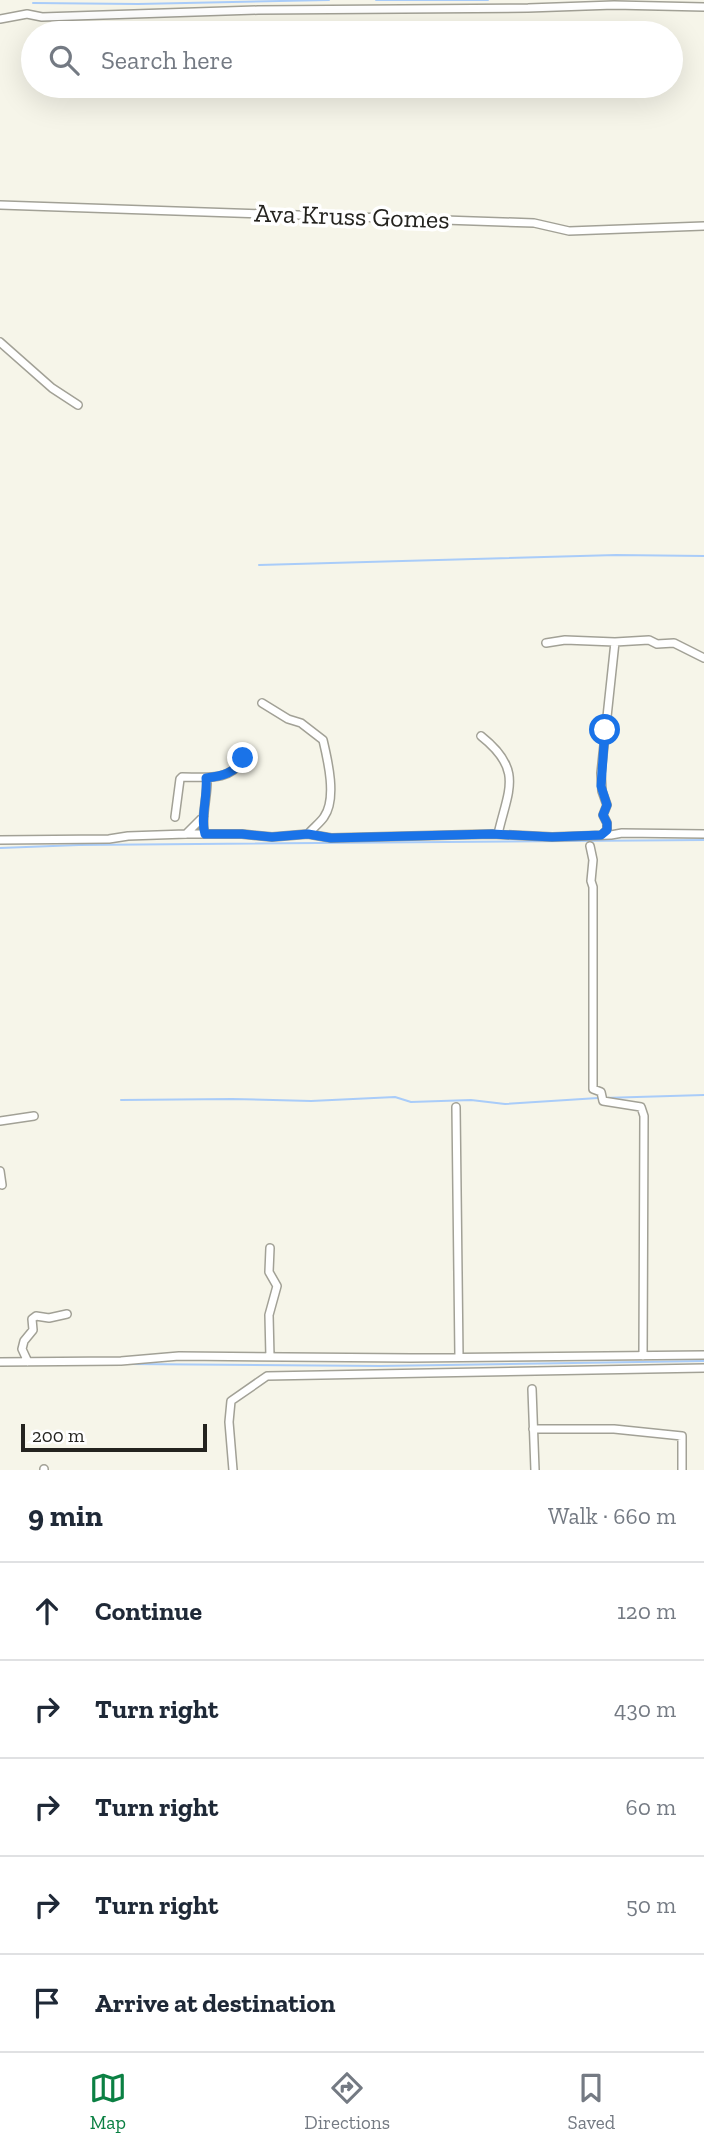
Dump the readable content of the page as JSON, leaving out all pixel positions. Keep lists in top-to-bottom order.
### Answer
{
  "streets": {
    "street": ["Ava Kruss Gomes"]
  },
  "scale_bar": "200 m",
  "page": {
    "search": "Search here",
    "scale": "200 m",
    "heading": ["9 min", "Walk · 660 m"],
    "list": [
      ["Continue", "120 m"],
      ["Turn right", "430 m"],
      ["Turn right", "60 m"],
      ["Turn right", "50 m"],
      "Arrive at destination"
    ],
    "nav": ["Map", "Directions", "Saved"]
  }
}
